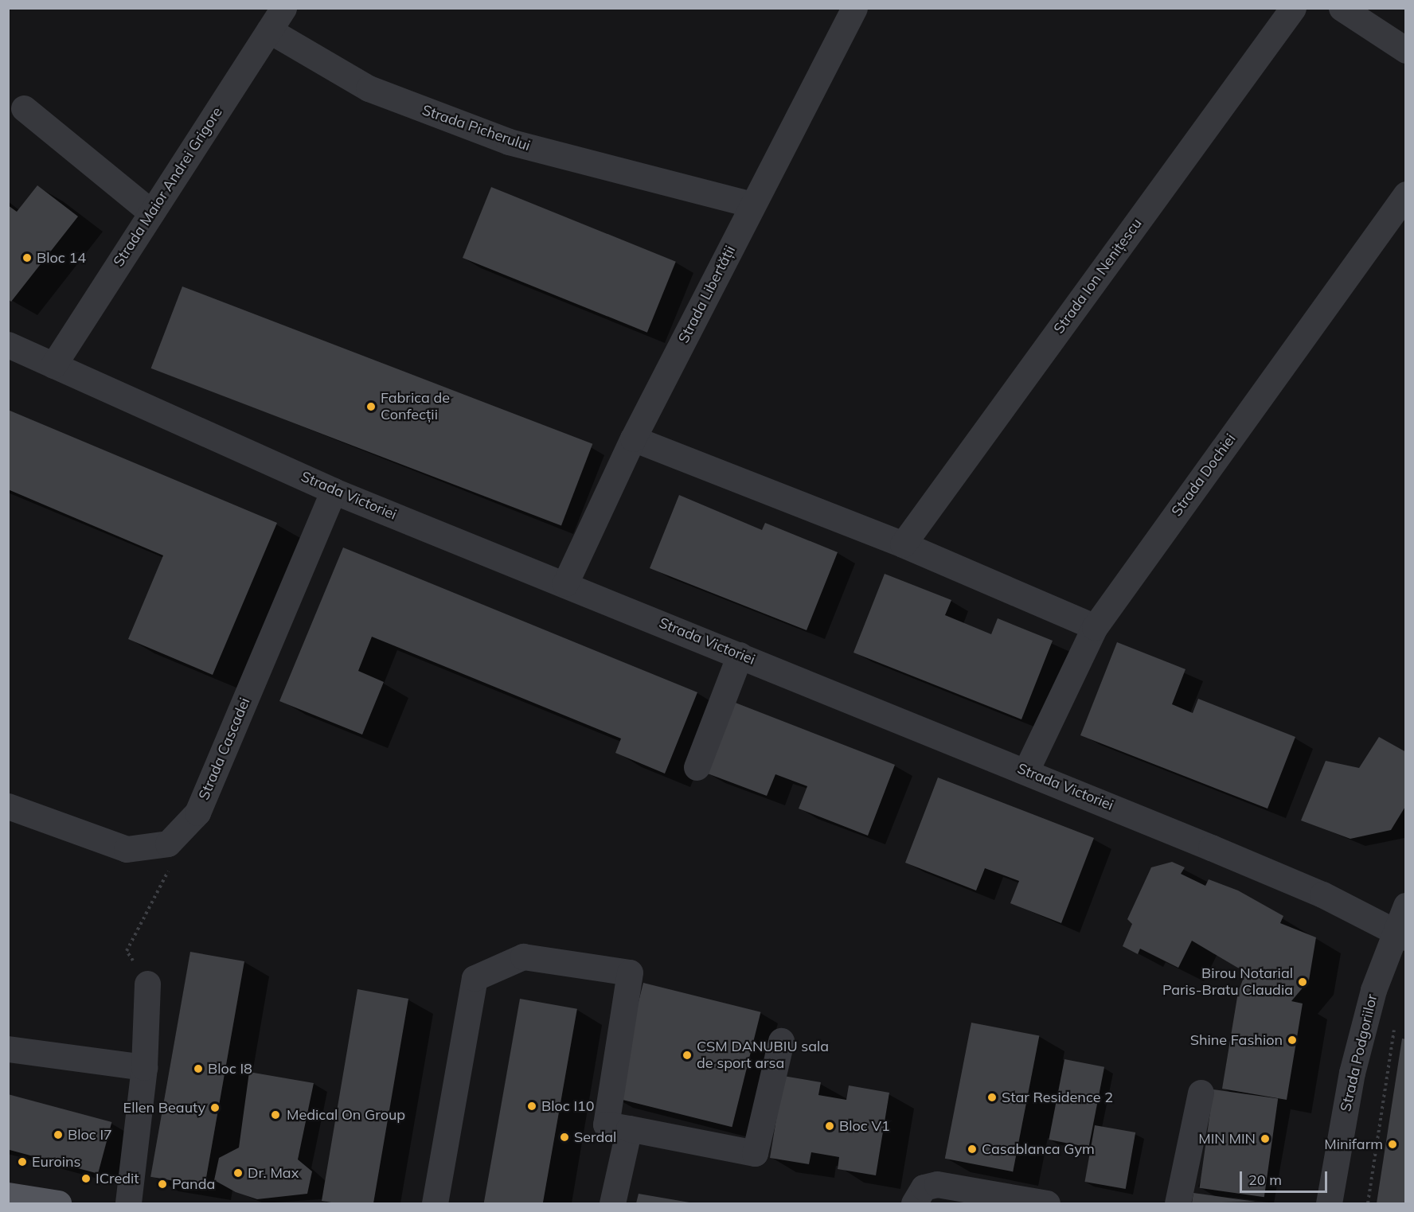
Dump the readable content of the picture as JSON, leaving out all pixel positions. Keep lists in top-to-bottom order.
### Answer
{
  "streets": {
    "street": [
      "Strada Picherului",
      "Strada Maior Andrei Grigore",
      "Strada Ion Nenițescu",
      "Strada Libertății",
      "Strada Dochiei",
      "Strada Victoriei",
      "Strada Cascadei",
      "Strada Podgoriilor"
    ]
  },
  "crossings": [
    ["Strada Picherului", "Strada Maior Andrei Grigore"],
    ["Strada Picherului", "Strada Libertății"],
    ["Strada Maior Andrei Grigore", "Strada Victoriei"],
    ["Strada Libertății", "Strada Victoriei"],
    ["Strada Dochiei", "Strada Victoriei"],
    ["Strada Victoriei", "Strada Cascadei"],
    ["Strada Victoriei", "Strada Podgoriilor"]
  ],
  "places": [
    "Bloc 14",
    "Fabrica de Confecții",
    "Birou Notarial Paris-Bratu Claudia",
    "Shine Fashion",
    "CSM DANUBIU sala de sport arsa",
    "Bloc I8",
    "Star Residence 2",
    "Bloc I10",
    "Ellen Beauty",
    "Medical On Group",
    "Bloc V1",
    "Bloc I7",
    "Serdal",
    "MIN MIN",
    "Minifarm",
    "Casablanca Gym",
    "Euroins",
    "Dr. Max",
    "ICredit",
    "Panda"
  ],
  "scale_bar": "20 m"
}
